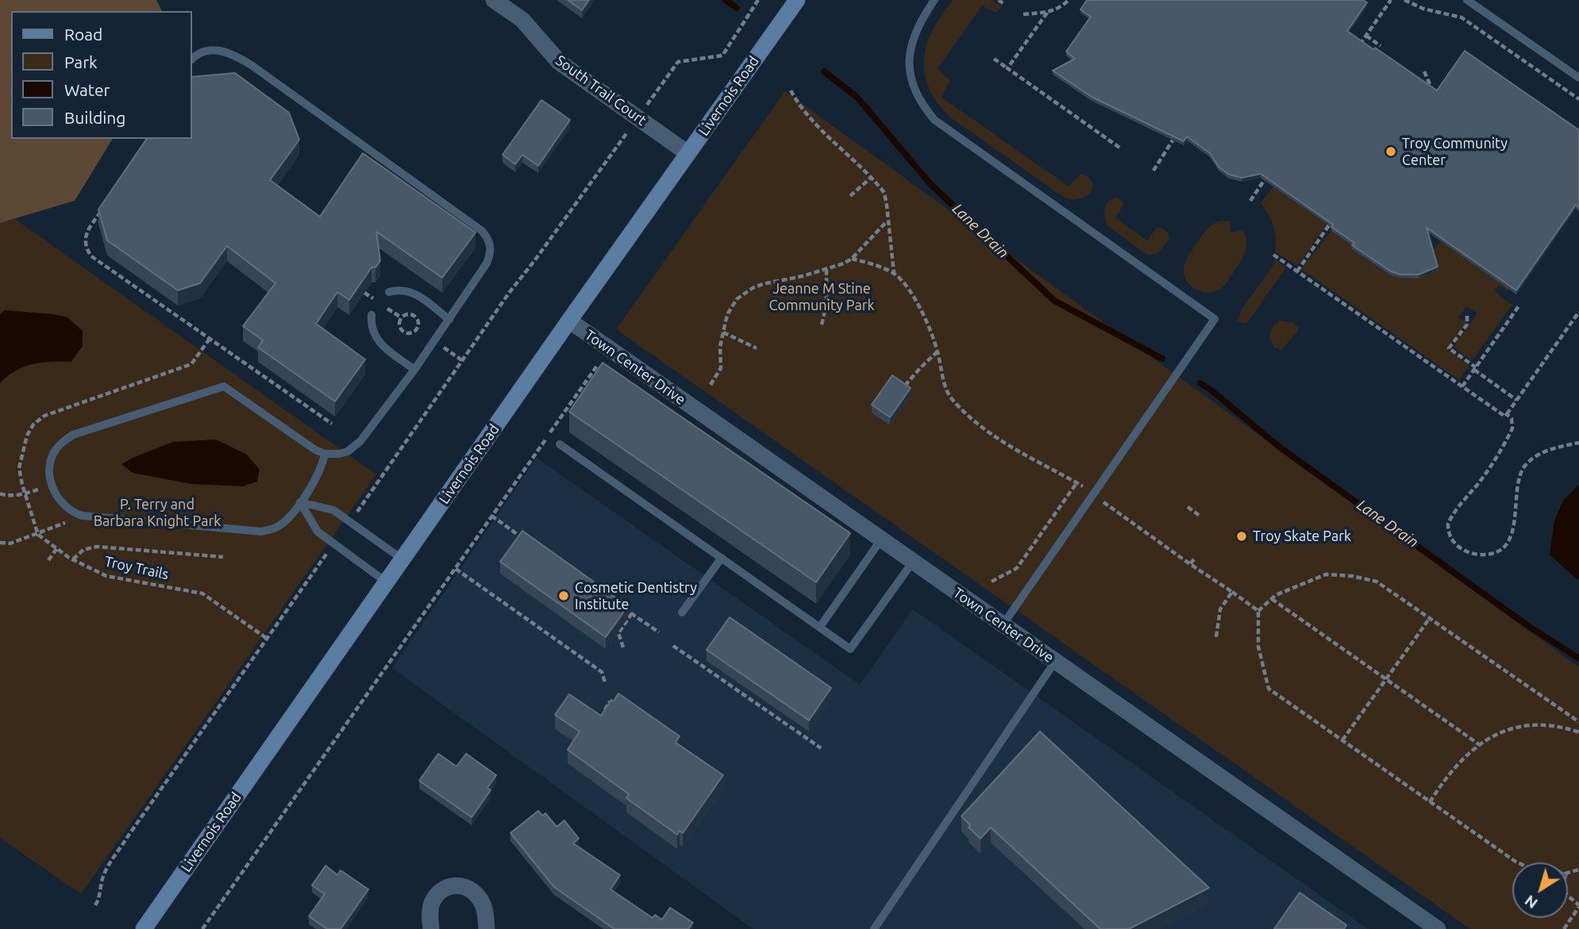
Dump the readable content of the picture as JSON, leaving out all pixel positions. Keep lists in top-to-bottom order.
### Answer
{
  "streets": {
    "main road": ["Livernois Road"],
    "street": ["South Trail Court", "Town Center Drive"],
    "path": ["Troy Trails"]
  },
  "crossings": [
    ["South Trail Court", "Livernois Road"],
    ["Livernois Road", "Town Center Drive"]
  ],
  "water": ["Lane Drain"],
  "parks": ["Jeanne M Stine Community Park", "P. Terry and Barbara Knight Park"],
  "places": ["Troy Community Center", "Troy Skate Park", "Cosmetic Dentistry Institute"],
  "legend": [
    "Road",
    "Park",
    "Water",
    "Building"
  ],
  "north": "bottom left"
}
